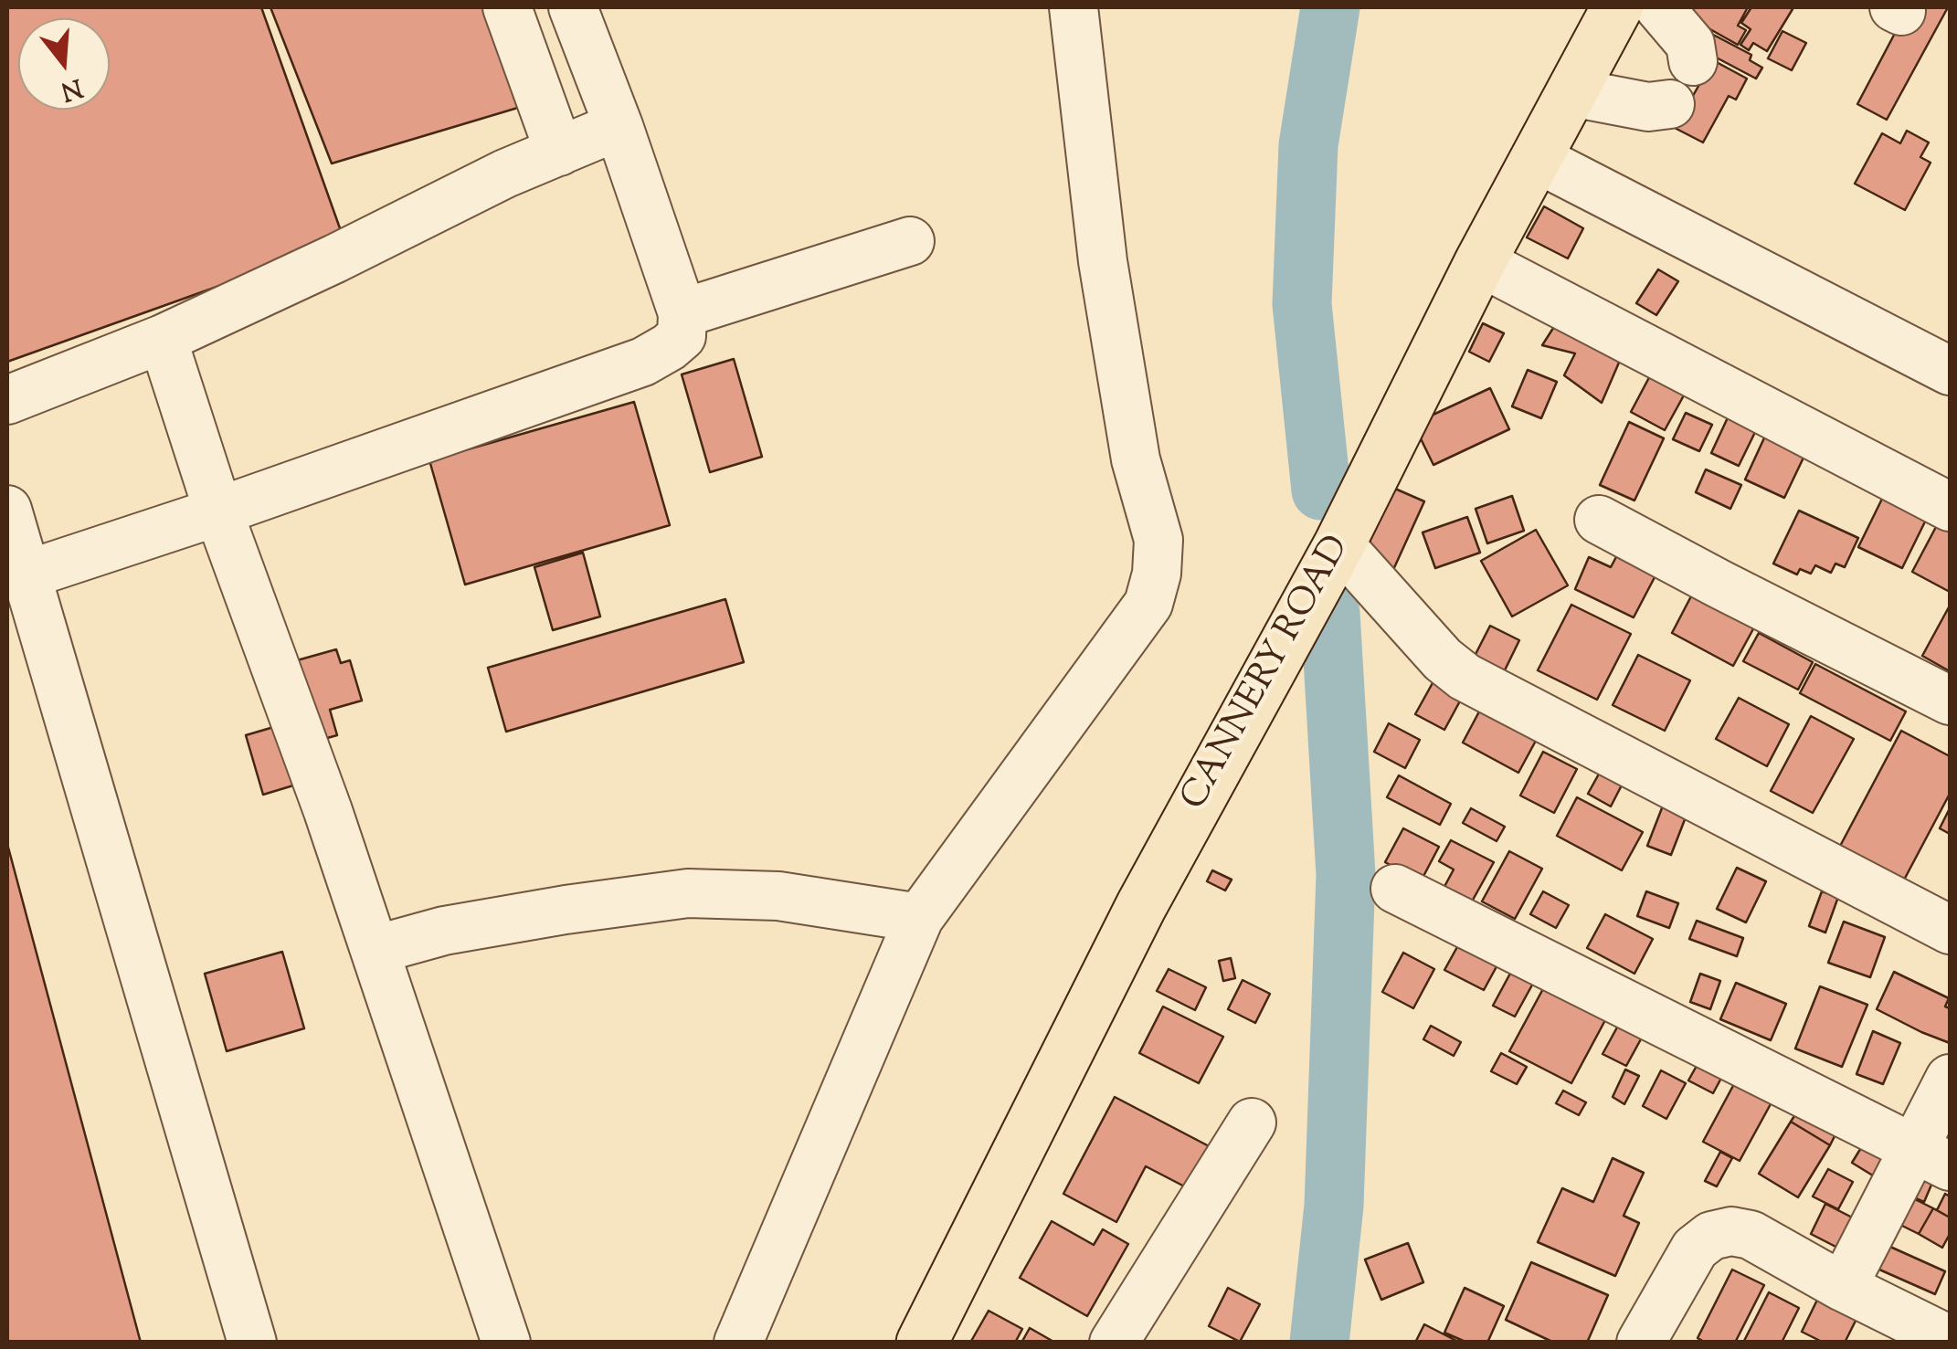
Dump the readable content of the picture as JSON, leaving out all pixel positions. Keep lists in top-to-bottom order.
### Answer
{
  "streets": {
    "main road": ["CANNERY ROAD"]
  },
  "north": "bottom"
}
